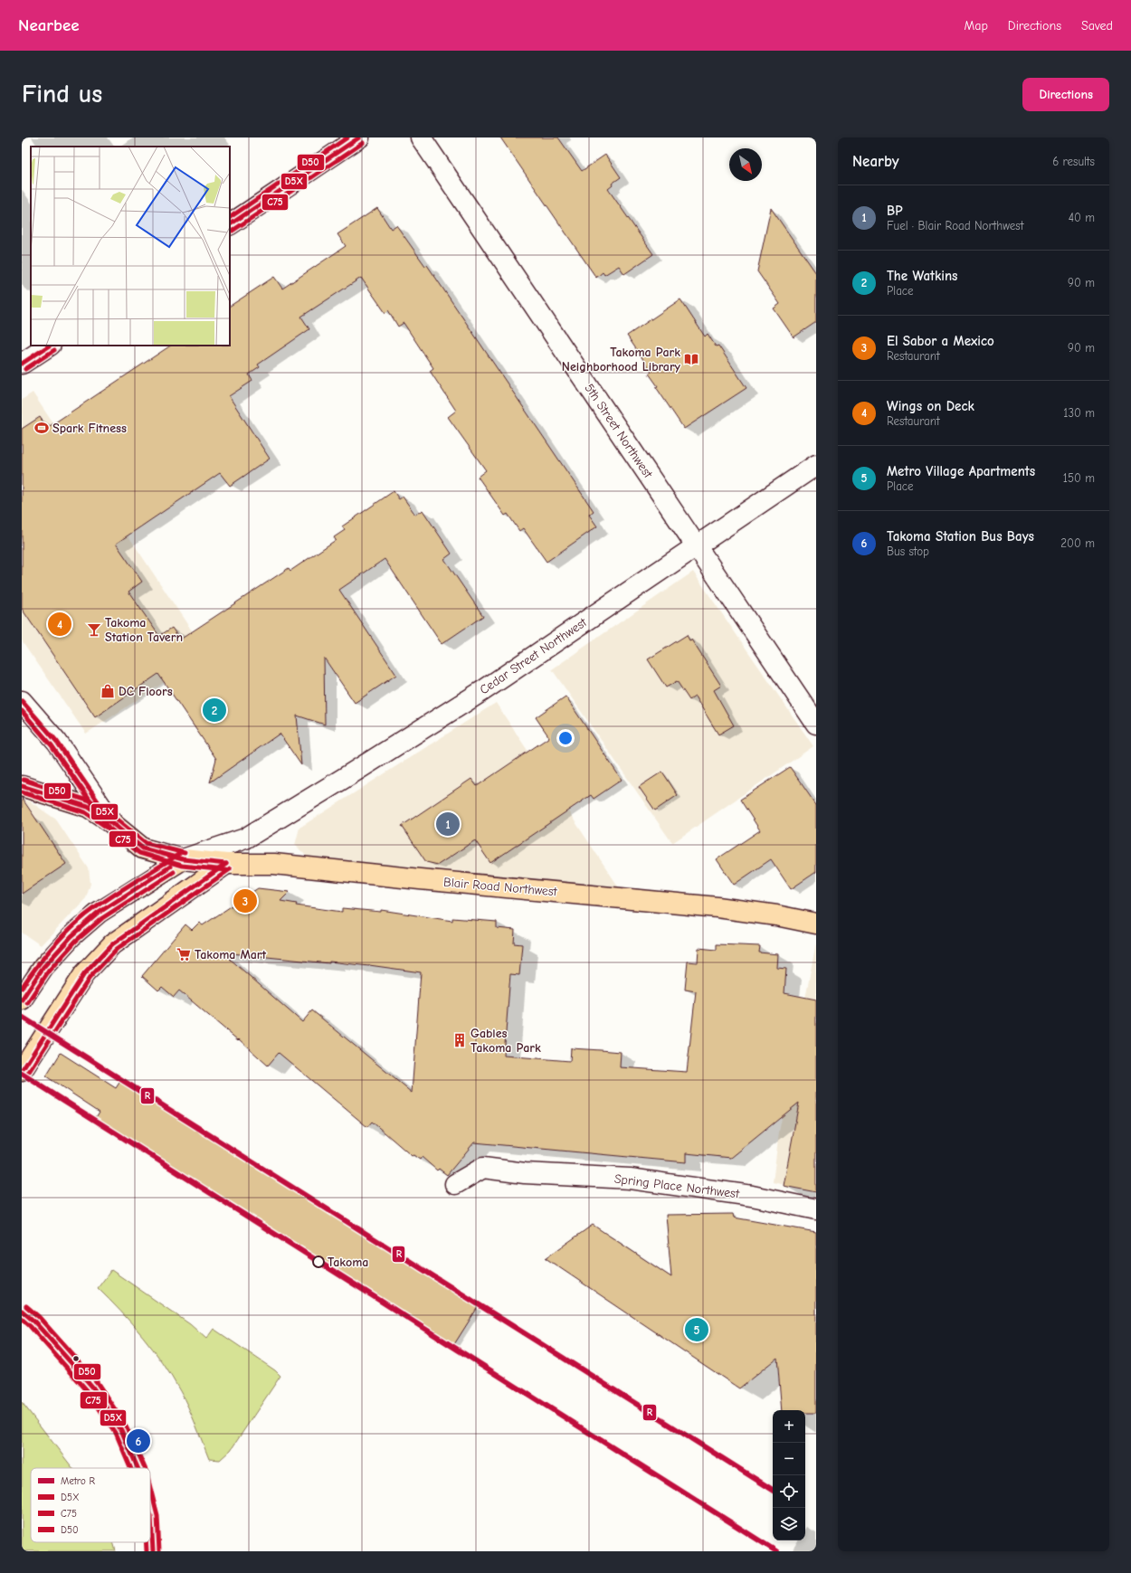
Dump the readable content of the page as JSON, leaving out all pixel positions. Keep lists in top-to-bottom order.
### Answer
{
  "streets": {
    "main road": ["Cedar Street Northwest", "Blair Road Northwest"],
    "street": ["5th Street Northwest", "Spring Place Northwest"]
  },
  "crossings": [
    ["5th Street Northwest", "Cedar Street Northwest"],
    ["Cedar Street Northwest", "Blair Road Northwest"]
  ],
  "places": {
    "library": ["Takoma Park Neighborhood Library"],
    "sports": ["Spark Fitness"],
    "bar": ["Takoma Station Tavern"],
    "shop": ["DC Floors"],
    "supermarket": ["Takoma Mart"],
    "building": ["Gables Takoma Park"],
    "other": ["Takoma"]
  },
  "lines": [
    "transit line D5X",
    "transit line D50",
    "transit line C75",
    "metro line R"
  ],
  "legend": [
    "Metro R",
    "D5X",
    "C75",
    "D50"
  ],
  "north": "bottom right",
  "page": {
    "header": "Nearbee",
    "nav": ["Map", "Directions", "Saved"],
    "buttons": "Directions",
    "title": "Find us",
    "heading": ["Nearby", "6 results"],
    "list": [
      {
        "mark": "1",
        "name": "BP",
        "note": "Fuel · Blair Road Northwest",
        "value": "40 m"
      },
      {
        "mark": "2",
        "name": "The Watkins",
        "note": "Place",
        "value": "90 m"
      },
      {
        "mark": "3",
        "name": "El Sabor a Mexico",
        "note": "Restaurant",
        "value": "90 m"
      },
      {
        "mark": "4",
        "name": "Wings on Deck",
        "note": "Restaurant",
        "value": "130 m"
      },
      {
        "mark": "5",
        "name": "Metro Village Apartments",
        "note": "Place",
        "value": "150 m"
      },
      {
        "mark": "6",
        "name": "Takoma Station Bus Bays",
        "note": "Bus stop",
        "value": "200 m"
      }
    ],
    "pins": [
      "4",
      "2",
      "1",
      "3",
      "5",
      "6"
    ],
    "map_buttons": ["+", "−"]
  }
}
